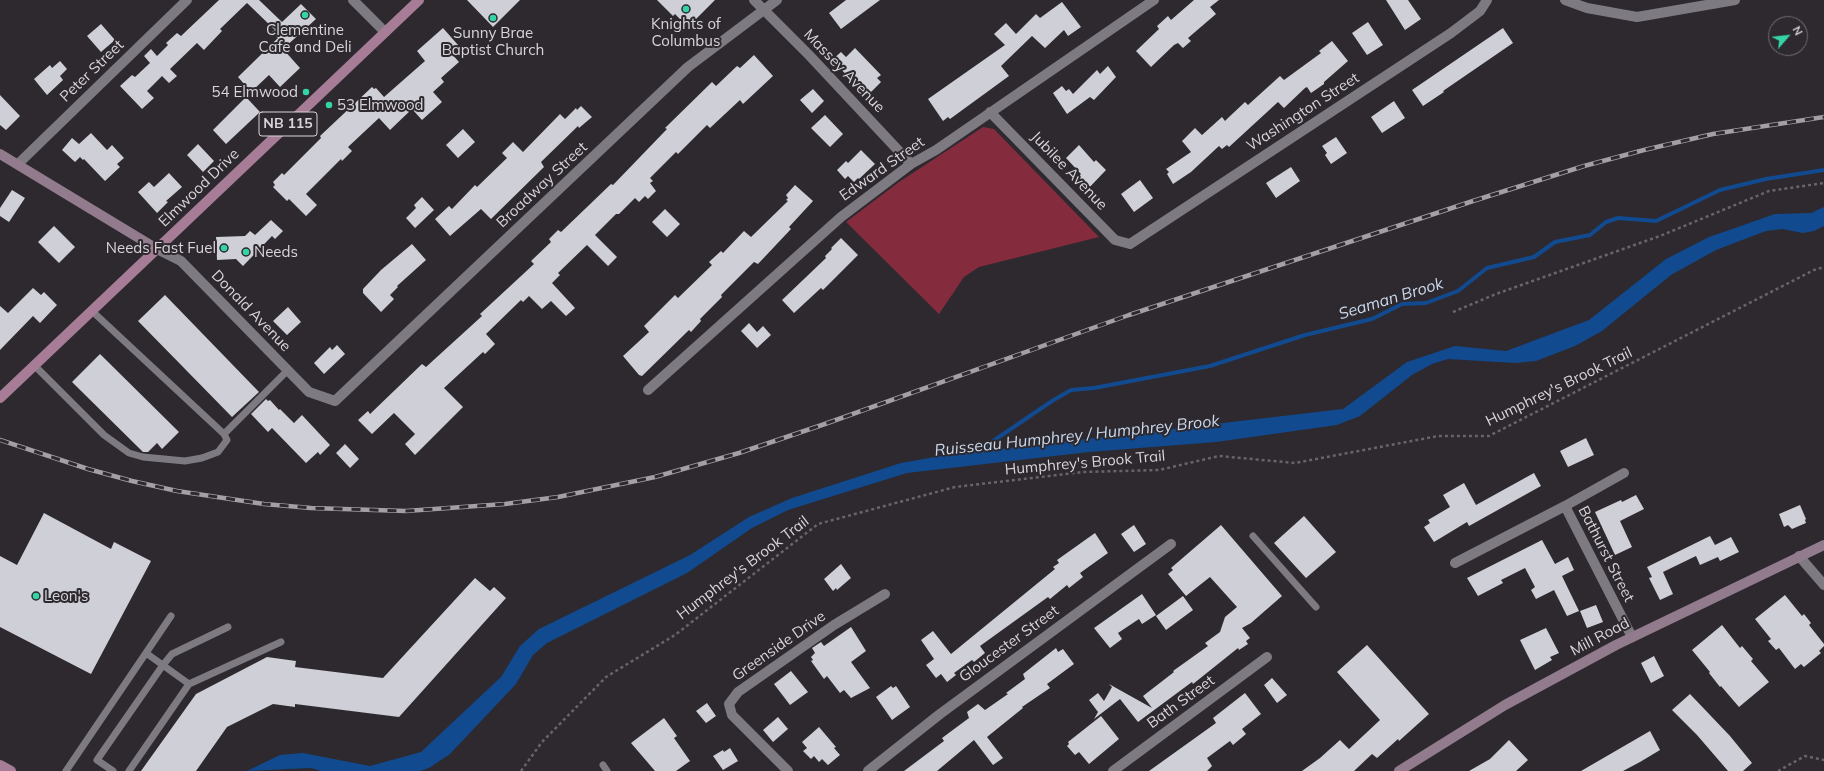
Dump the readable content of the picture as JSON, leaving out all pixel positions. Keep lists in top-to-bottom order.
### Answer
{
  "streets": {
    "main road": ["NB 115", "Elmwood Drive"],
    "street": [
      "Peter Street",
      "Massey Avenue",
      "Washington Street",
      "Edward Street",
      "Jubilee Avenue",
      "Broadway Street",
      "Donald Avenue",
      "Bathurst Street",
      "Mill Road",
      "Gloucester Street",
      "Greenside Drive",
      "Bath Street"
    ],
    "path": ["Humphrey's Brook Trail"]
  },
  "crossings": [
    ["Peter Street", "Donald Avenue"],
    ["Massey Avenue", "Edward Street"],
    ["Massey Avenue", "Broadway Street"],
    ["Washington Street", "Jubilee Avenue"],
    ["Edward Street", "Jubilee Avenue"],
    ["Broadway Street", "Donald Avenue"],
    ["Elmwood Drive", "Donald Avenue"],
    ["Bathurst Street", "Mill Road"]
  ],
  "water": ["Seaman Brook", "Ruisseau Humphrey / Humphrey Brook"],
  "places": [
    "Knights of Columbus",
    "Clementine Cafe and Deli",
    "Sunny Brae Baptist Church",
    "54 Elmwood",
    "53 Elmwood",
    "Needs Fast Fuel",
    "Needs",
    "Leon's"
  ],
  "north": "top right"
}
